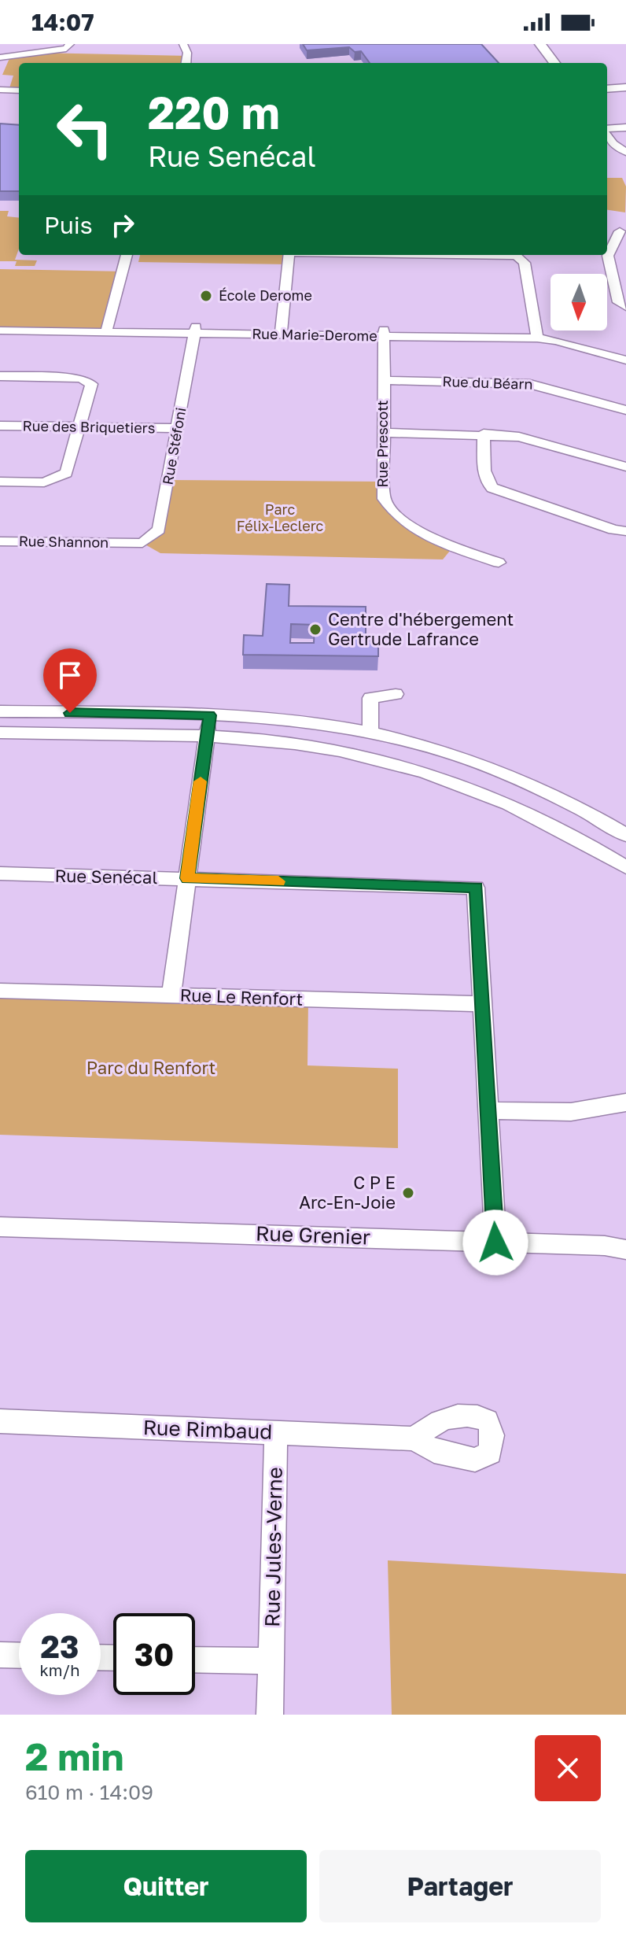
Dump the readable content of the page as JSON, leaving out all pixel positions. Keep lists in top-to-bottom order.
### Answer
{
  "streets": {
    "street": [
      "Rue Marie-Derome",
      "Rue du Béarn",
      "Rue des Briquetiers",
      "Rue Prescott",
      "Rue Stéfoni",
      "Rue Shannon",
      "Rue Senécal",
      "Rue Le Renfort",
      "Rue Grenier",
      "Rue Rimbaud",
      "Rue Jules-Verne"
    ]
  },
  "crossings": [
    ["Rue Marie-Derome", "Rue Prescott"],
    ["Rue Marie-Derome", "Rue Stéfoni"],
    ["Rue du Béarn", "Rue Prescott"],
    ["Rue des Briquetiers", "Rue Stéfoni"],
    ["Rue Stéfoni", "Rue Shannon"],
    ["Rue Senécal", "Rue Le Renfort"],
    ["Rue Rimbaud", "Rue Jules-Verne"]
  ],
  "parks": ["Parc Félix-Leclerc", "Parc du Renfort"],
  "places": ["École Derome", "Centre d'hébergement Gertrude Lafrance", "C P E Arc-En-Joie"],
  "north": "bottom",
  "page": {
    "status": "14:07",
    "turn": ["220 m", "Rue Senécal"],
    "then": "Puis",
    "speed": "23 km/h",
    "limit": "30",
    "heading": ["2 min", "610 m · 14:09"],
    "buttons": ["Quitter", "Partager"]
  }
}
